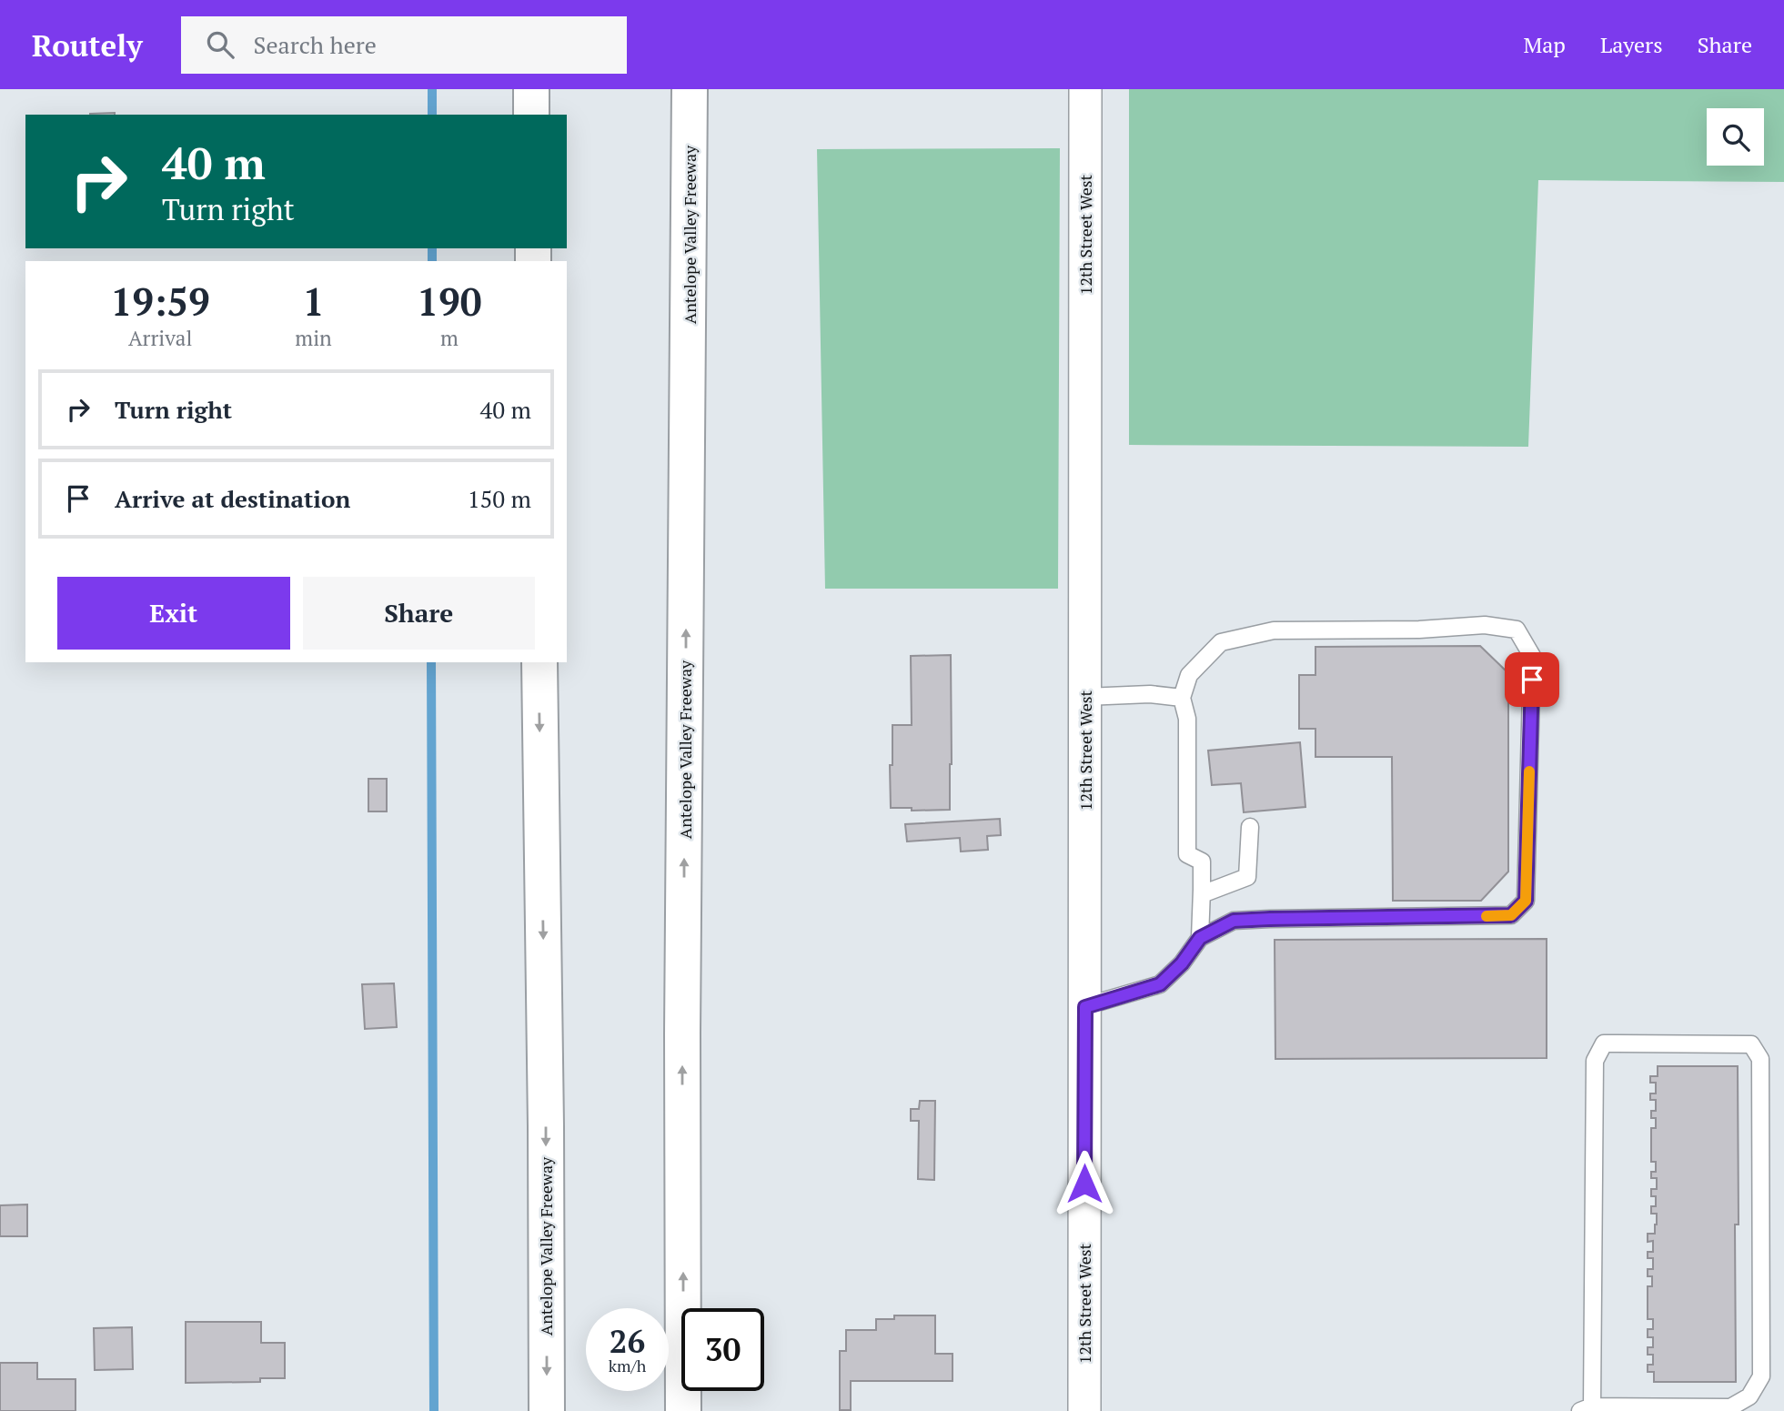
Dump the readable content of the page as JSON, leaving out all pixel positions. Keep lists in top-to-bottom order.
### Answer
{
  "streets": {
    "highway": ["Antelope Valley Freeway"],
    "street": ["12th Street West"]
  },
  "page": {
    "header": "Routely",
    "search": "Search here",
    "nav": ["Map", "Layers", "Share"],
    "turn": ["40 m", "Turn right"],
    "eta": [
      "19:59",
      "Arrival",
      "1",
      "min",
      "190",
      "m"
    ],
    "list": [
      {
        "name": "Turn right",
        "value": "40 m"
      },
      {
        "name": "Arrive at destination",
        "value": "150 m"
      }
    ],
    "buttons": ["Exit", "Share"],
    "speed": "26 km/h",
    "limit": "30"
  }
}
